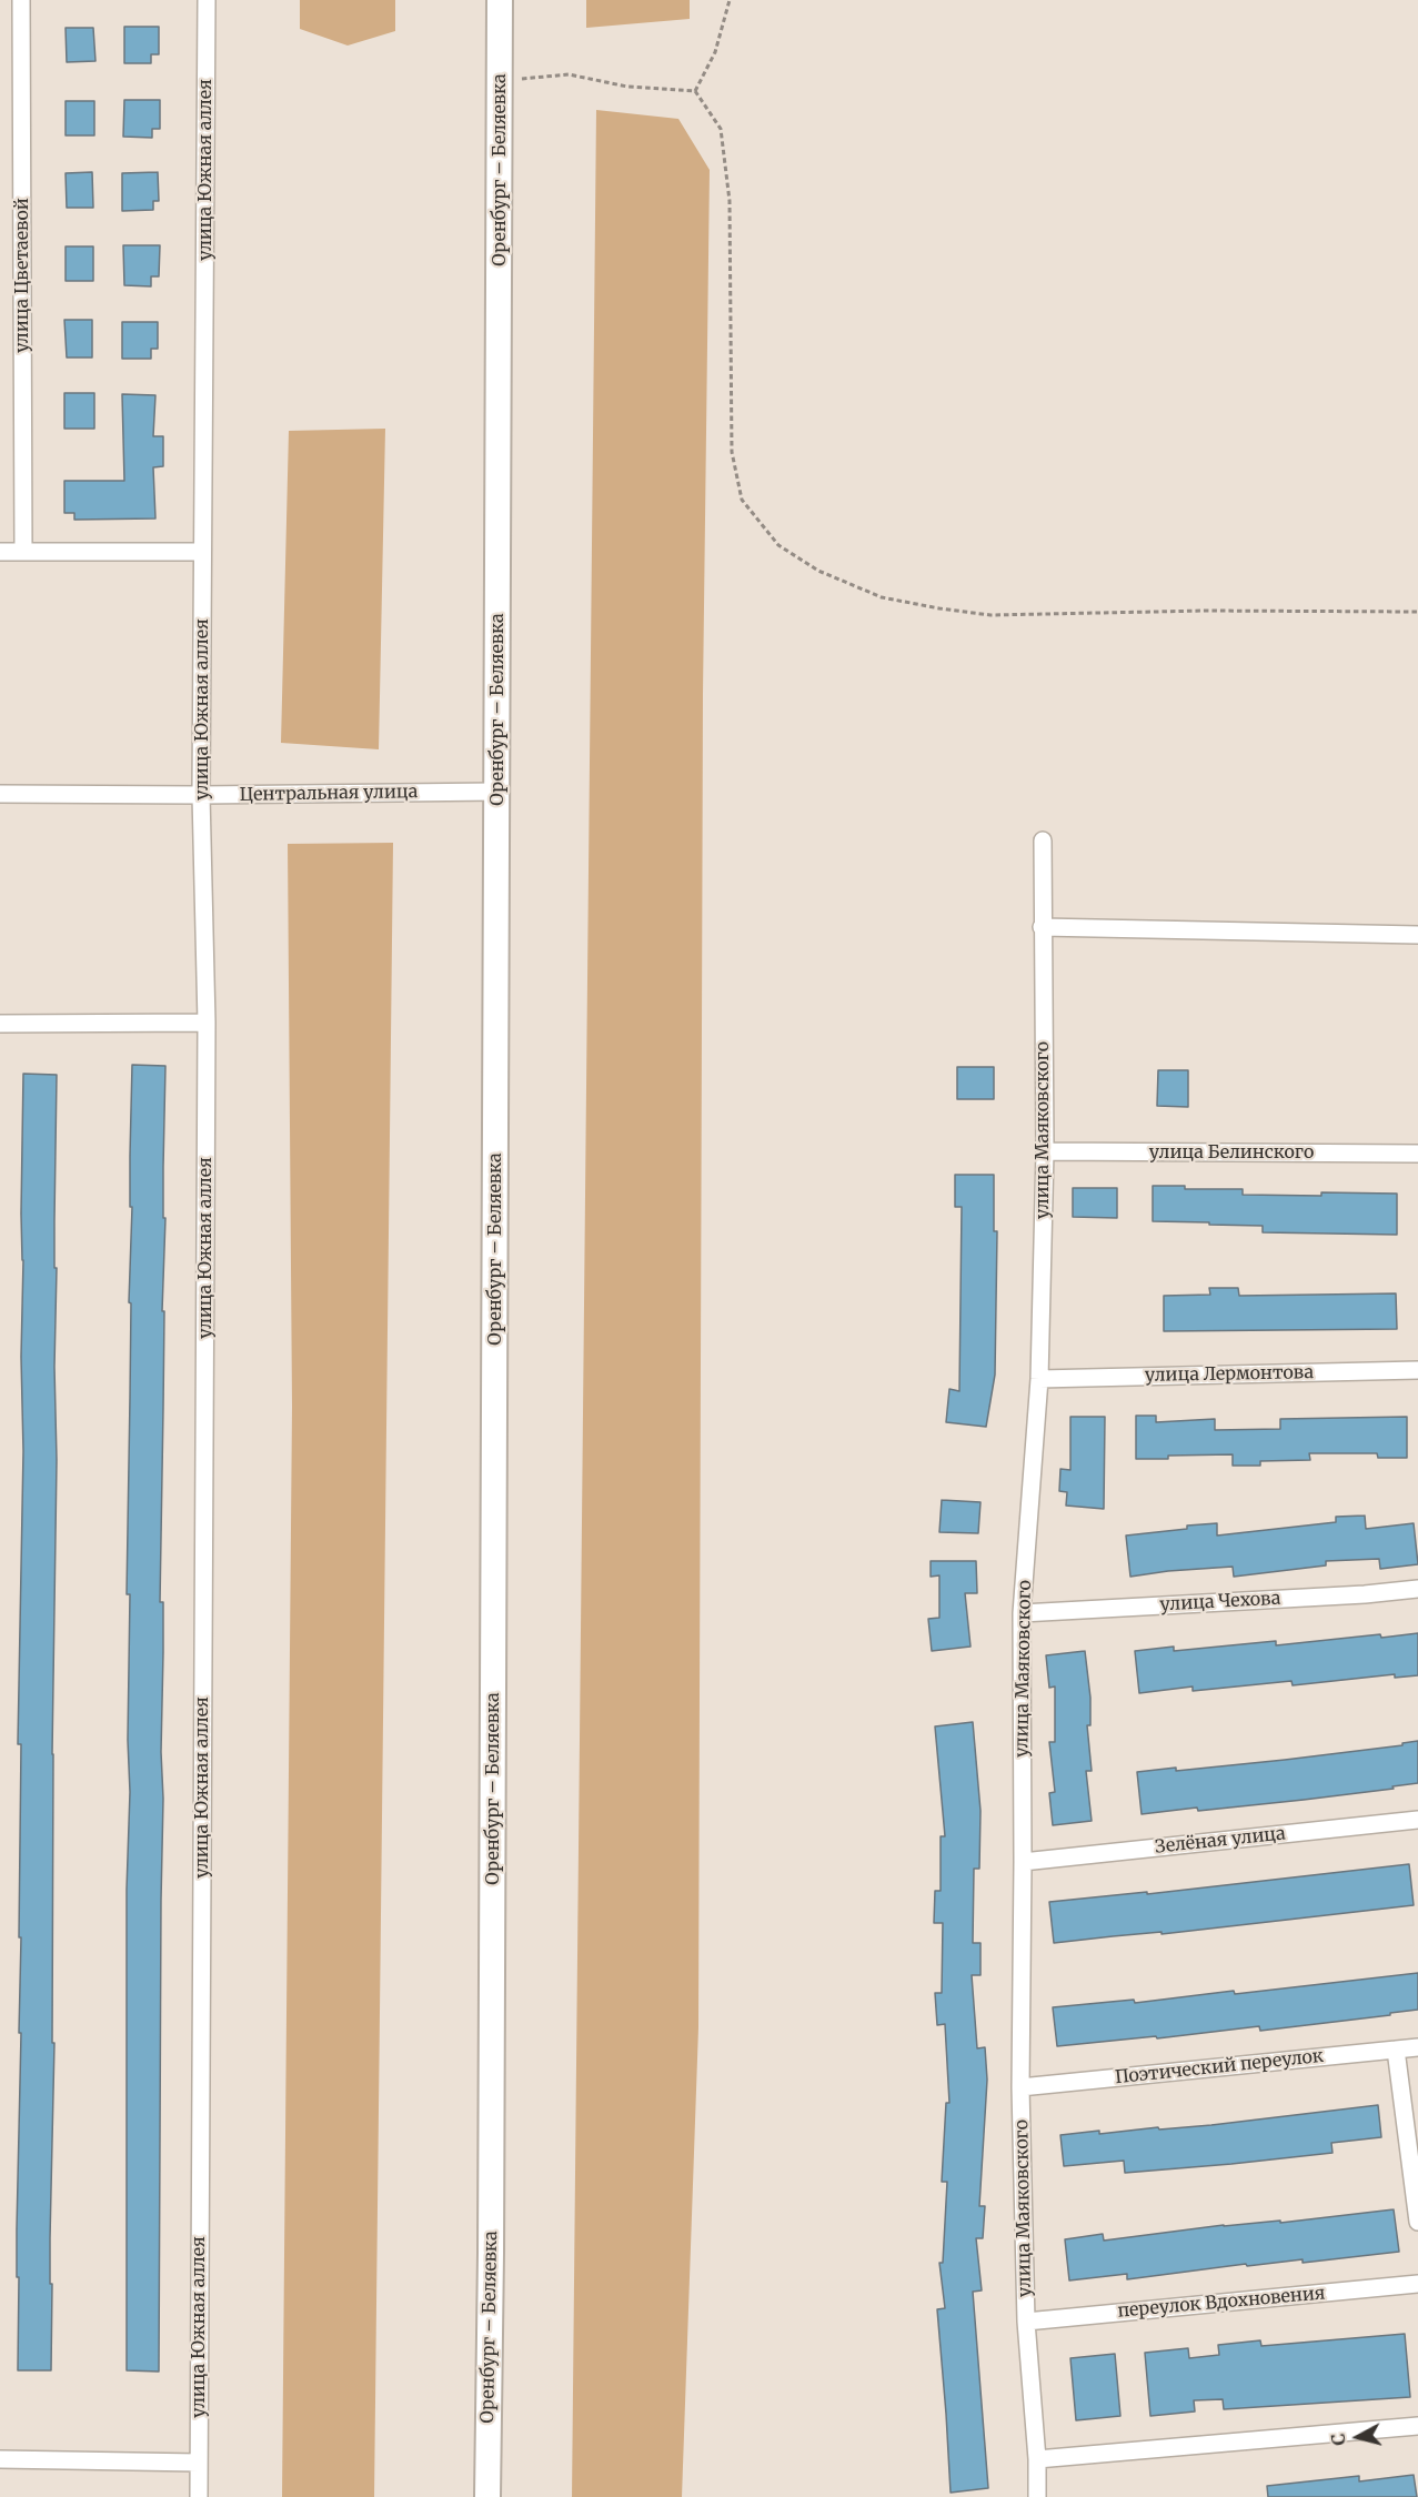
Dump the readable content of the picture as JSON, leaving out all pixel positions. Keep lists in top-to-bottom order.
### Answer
{
  "streets": {
    "main road": ["Оренбург – Беляевка"],
    "street": [
      "улица Южная аллея",
      "улица Цветаевой",
      "Центральная улица",
      "улица Маяковского",
      "улица Белинского",
      "улица Лермонтова",
      "улица Чехова",
      "Зелёная улица",
      "Поэтический переулок",
      "переулок Вдохновения"
    ]
  },
  "crossings": [
    ["улица Южная аллея", "Центральная улица"],
    ["Оренбург – Беляевка", "Центральная улица"],
    ["улица Маяковского", "улица Белинского"],
    ["улица Маяковского", "улица Лермонтова"],
    ["улица Маяковского", "улица Чехова"],
    ["улица Маяковского", "Зелёная улица"],
    ["улица Маяковского", "Поэтический переулок"],
    ["улица Маяковского", "переулок Вдохновения"]
  ],
  "north": "left"
}
